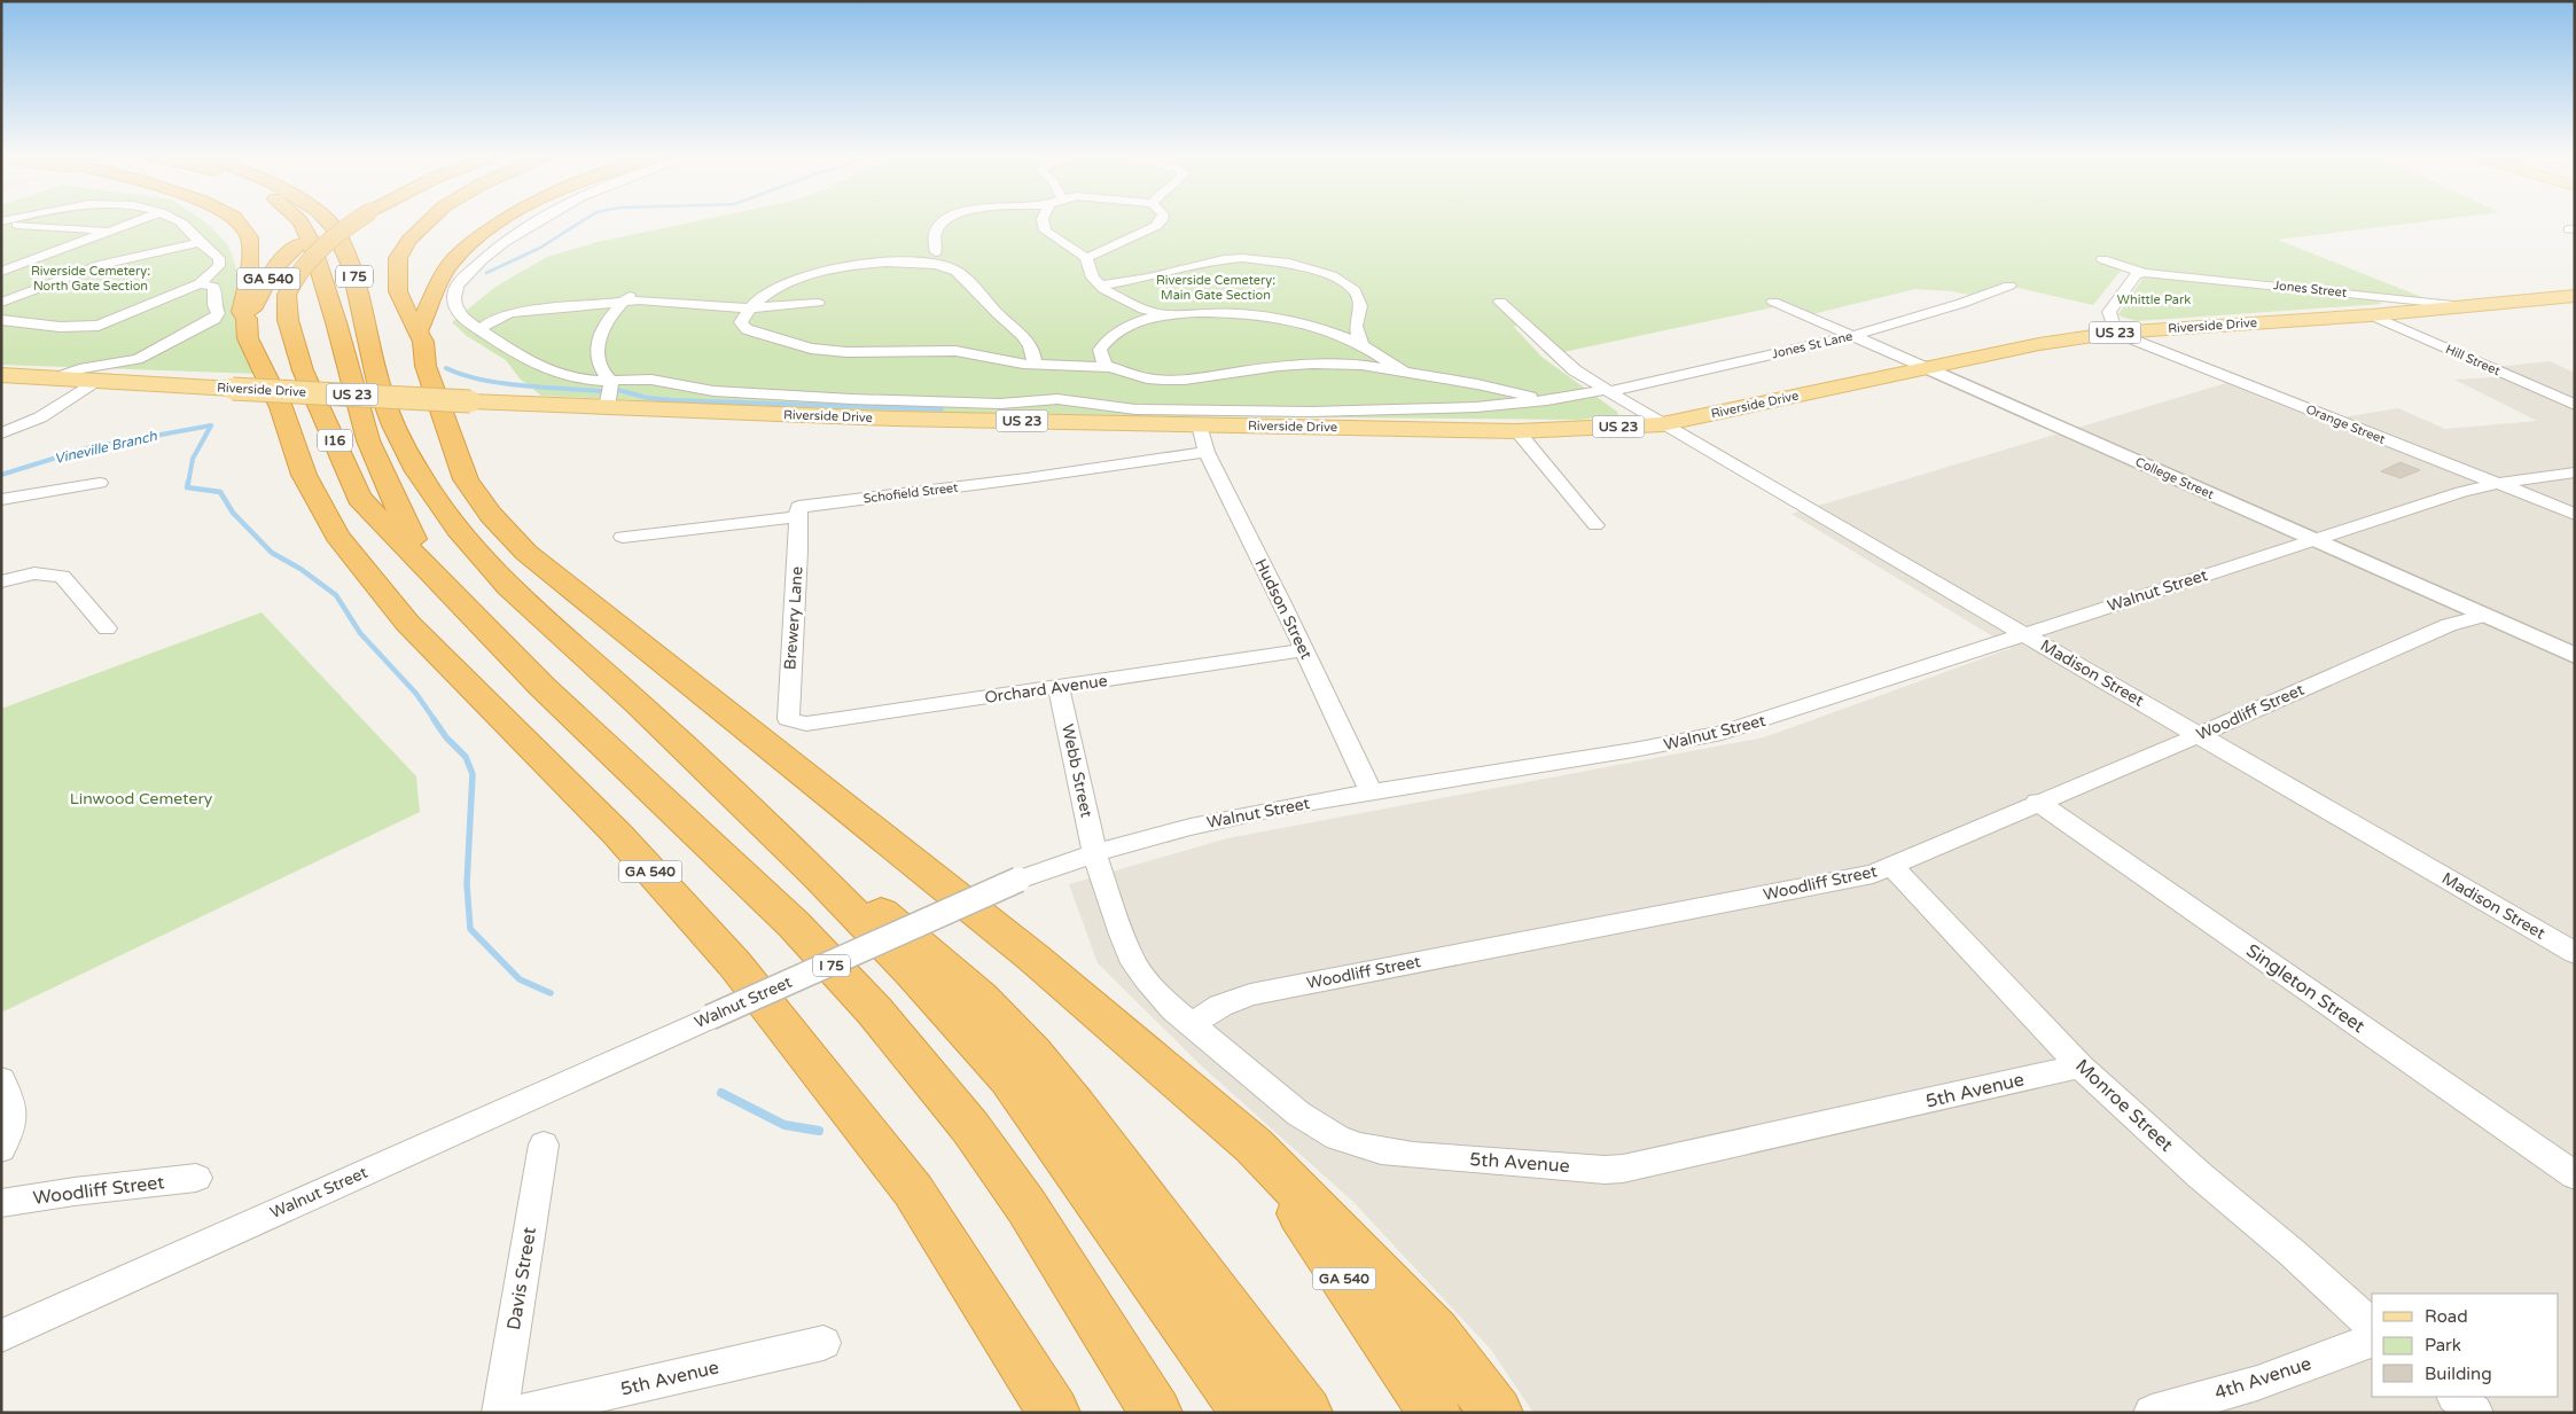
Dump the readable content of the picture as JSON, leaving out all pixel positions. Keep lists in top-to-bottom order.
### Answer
{
  "streets": {
    "highway": ["I 75", "GA 540", "I16"],
    "main road": ["Riverside Drive", "US 23"],
    "street": [
      "Jones Street",
      "Jones St Lane",
      "Hill Street",
      "Orange Street",
      "College Street",
      "Schofield Street",
      "Walnut Street",
      "Hudson Street",
      "Brewery Lane",
      "Madison Street",
      "Orchard Avenue",
      "Woodliff Street",
      "Webb Street",
      "Singleton Street",
      "5th Avenue",
      "Monroe Street",
      "Davis Street",
      "4th Avenue"
    ]
  },
  "crossings": [
    ["I 75", "I16"],
    ["Jones Street", "Riverside Drive"],
    ["Riverside Drive", "Hill Street"],
    ["Riverside Drive", "Orange Street"],
    ["Riverside Drive", "College Street"],
    ["Riverside Drive", "Hudson Street"],
    ["Riverside Drive", "Madison Street"],
    ["Jones St Lane", "College Street"],
    ["Jones St Lane", "Madison Street"],
    ["Orange Street", "Walnut Street"],
    ["College Street", "Walnut Street"],
    ["College Street", "Woodliff Street"],
    ["Schofield Street", "Hudson Street"],
    ["Schofield Street", "Brewery Lane"],
    ["Walnut Street", "Hudson Street"],
    ["Walnut Street", "Madison Street"],
    ["Walnut Street", "Webb Street"],
    ["Walnut Street", "5th Avenue"],
    ["Hudson Street", "Orchard Avenue"],
    ["Brewery Lane", "Orchard Avenue"],
    ["Madison Street", "Woodliff Street"],
    ["Orchard Avenue", "Webb Street"],
    ["Woodliff Street", "Singleton Street"],
    ["Woodliff Street", "5th Avenue"],
    ["Woodliff Street", "Monroe Street"],
    ["Webb Street", "5th Avenue"],
    ["5th Avenue", "Monroe Street"]
  ],
  "water": ["Vineville Branch"],
  "parks": [
    "Riverside Cemetery: North Gate Section",
    "Riverside Cemetery: Main Gate Section",
    "Whittle Park",
    "Linwood Cemetery"
  ],
  "legend": ["Road", "Park", "Building"]
}
